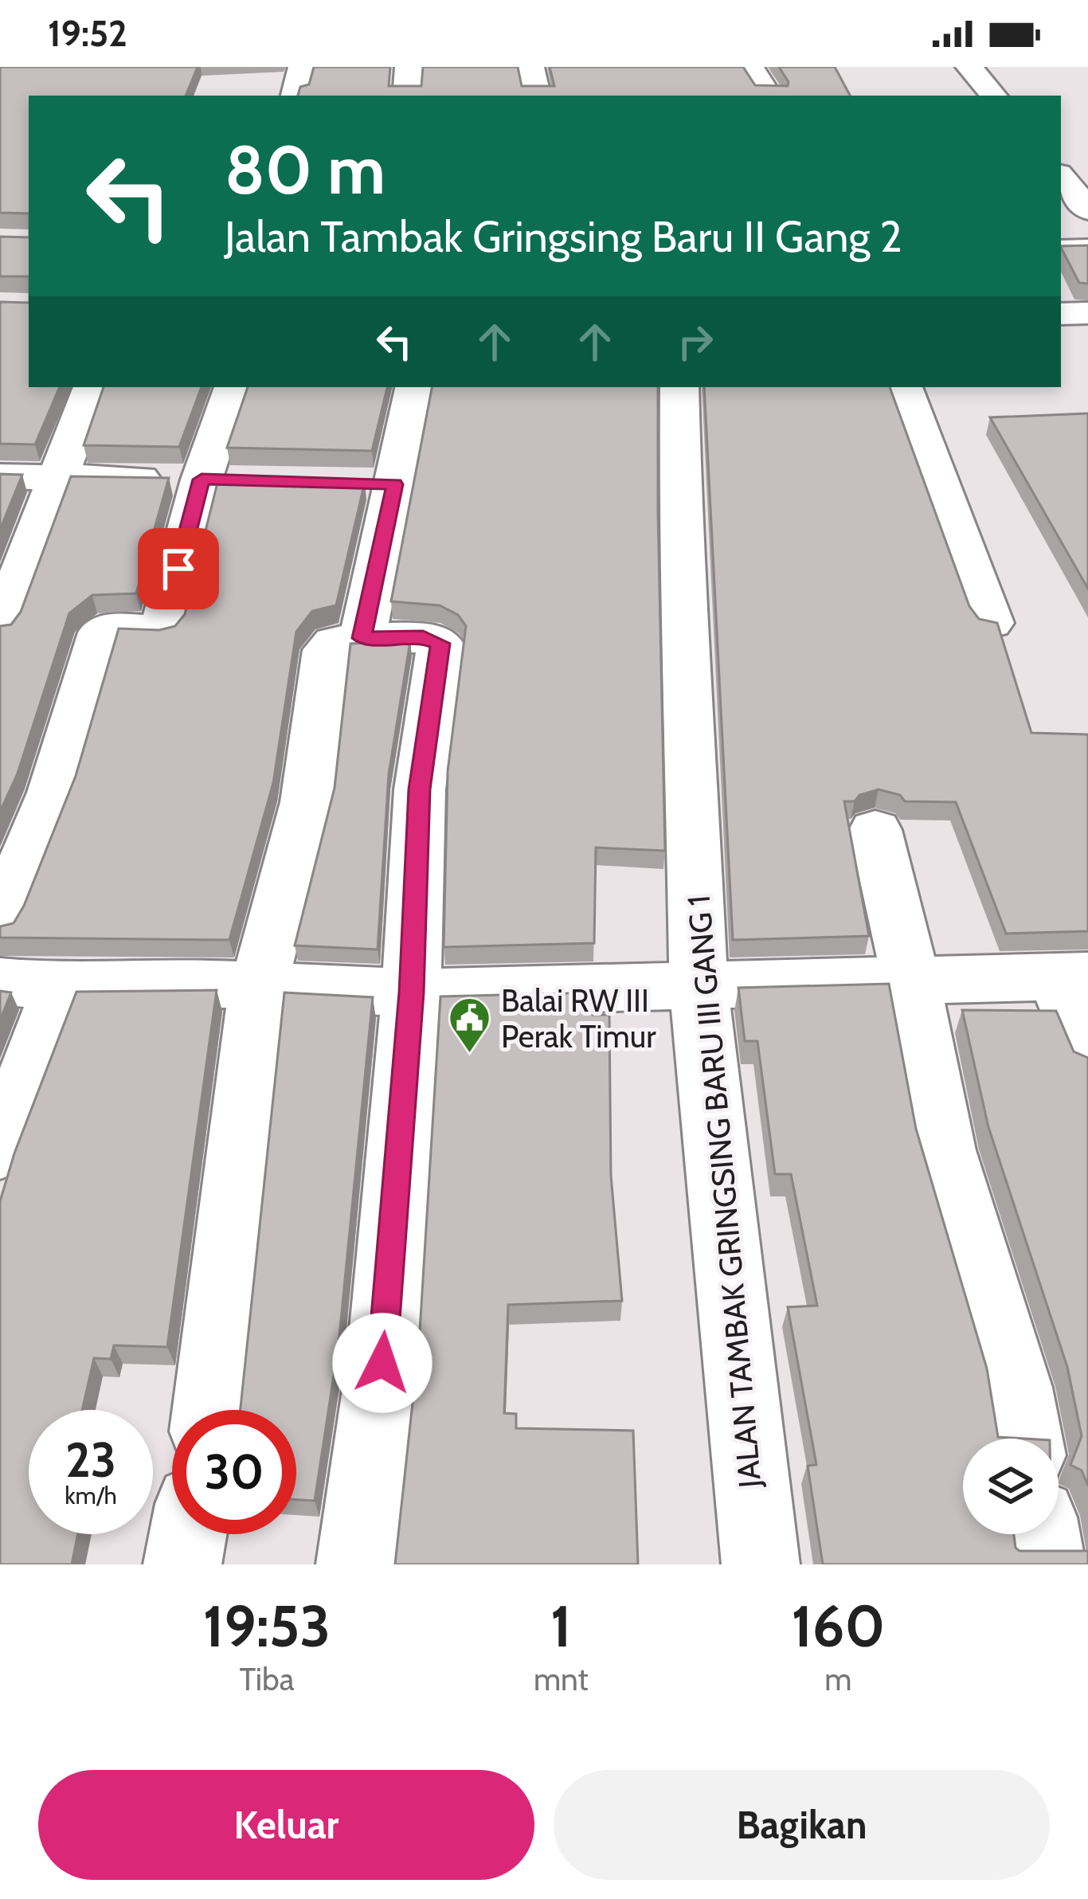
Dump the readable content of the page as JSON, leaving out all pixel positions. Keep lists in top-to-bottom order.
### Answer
{
  "streets": {
    "street": ["JALAN TAMBAK GRINGSING BARU III GANG 1"]
  },
  "places": {
    "public building": ["Balai RW III Perak Timur"]
  },
  "page": {
    "status": "19:52",
    "turn": ["80 m", "Jalan Tambak Gringsing Baru II Gang 2"],
    "speed": "23 km/h",
    "limit": "30",
    "eta": [
      "19:53",
      "Tiba",
      "1",
      "mnt",
      "160",
      "m"
    ],
    "buttons": ["Keluar", "Bagikan"]
  }
}
